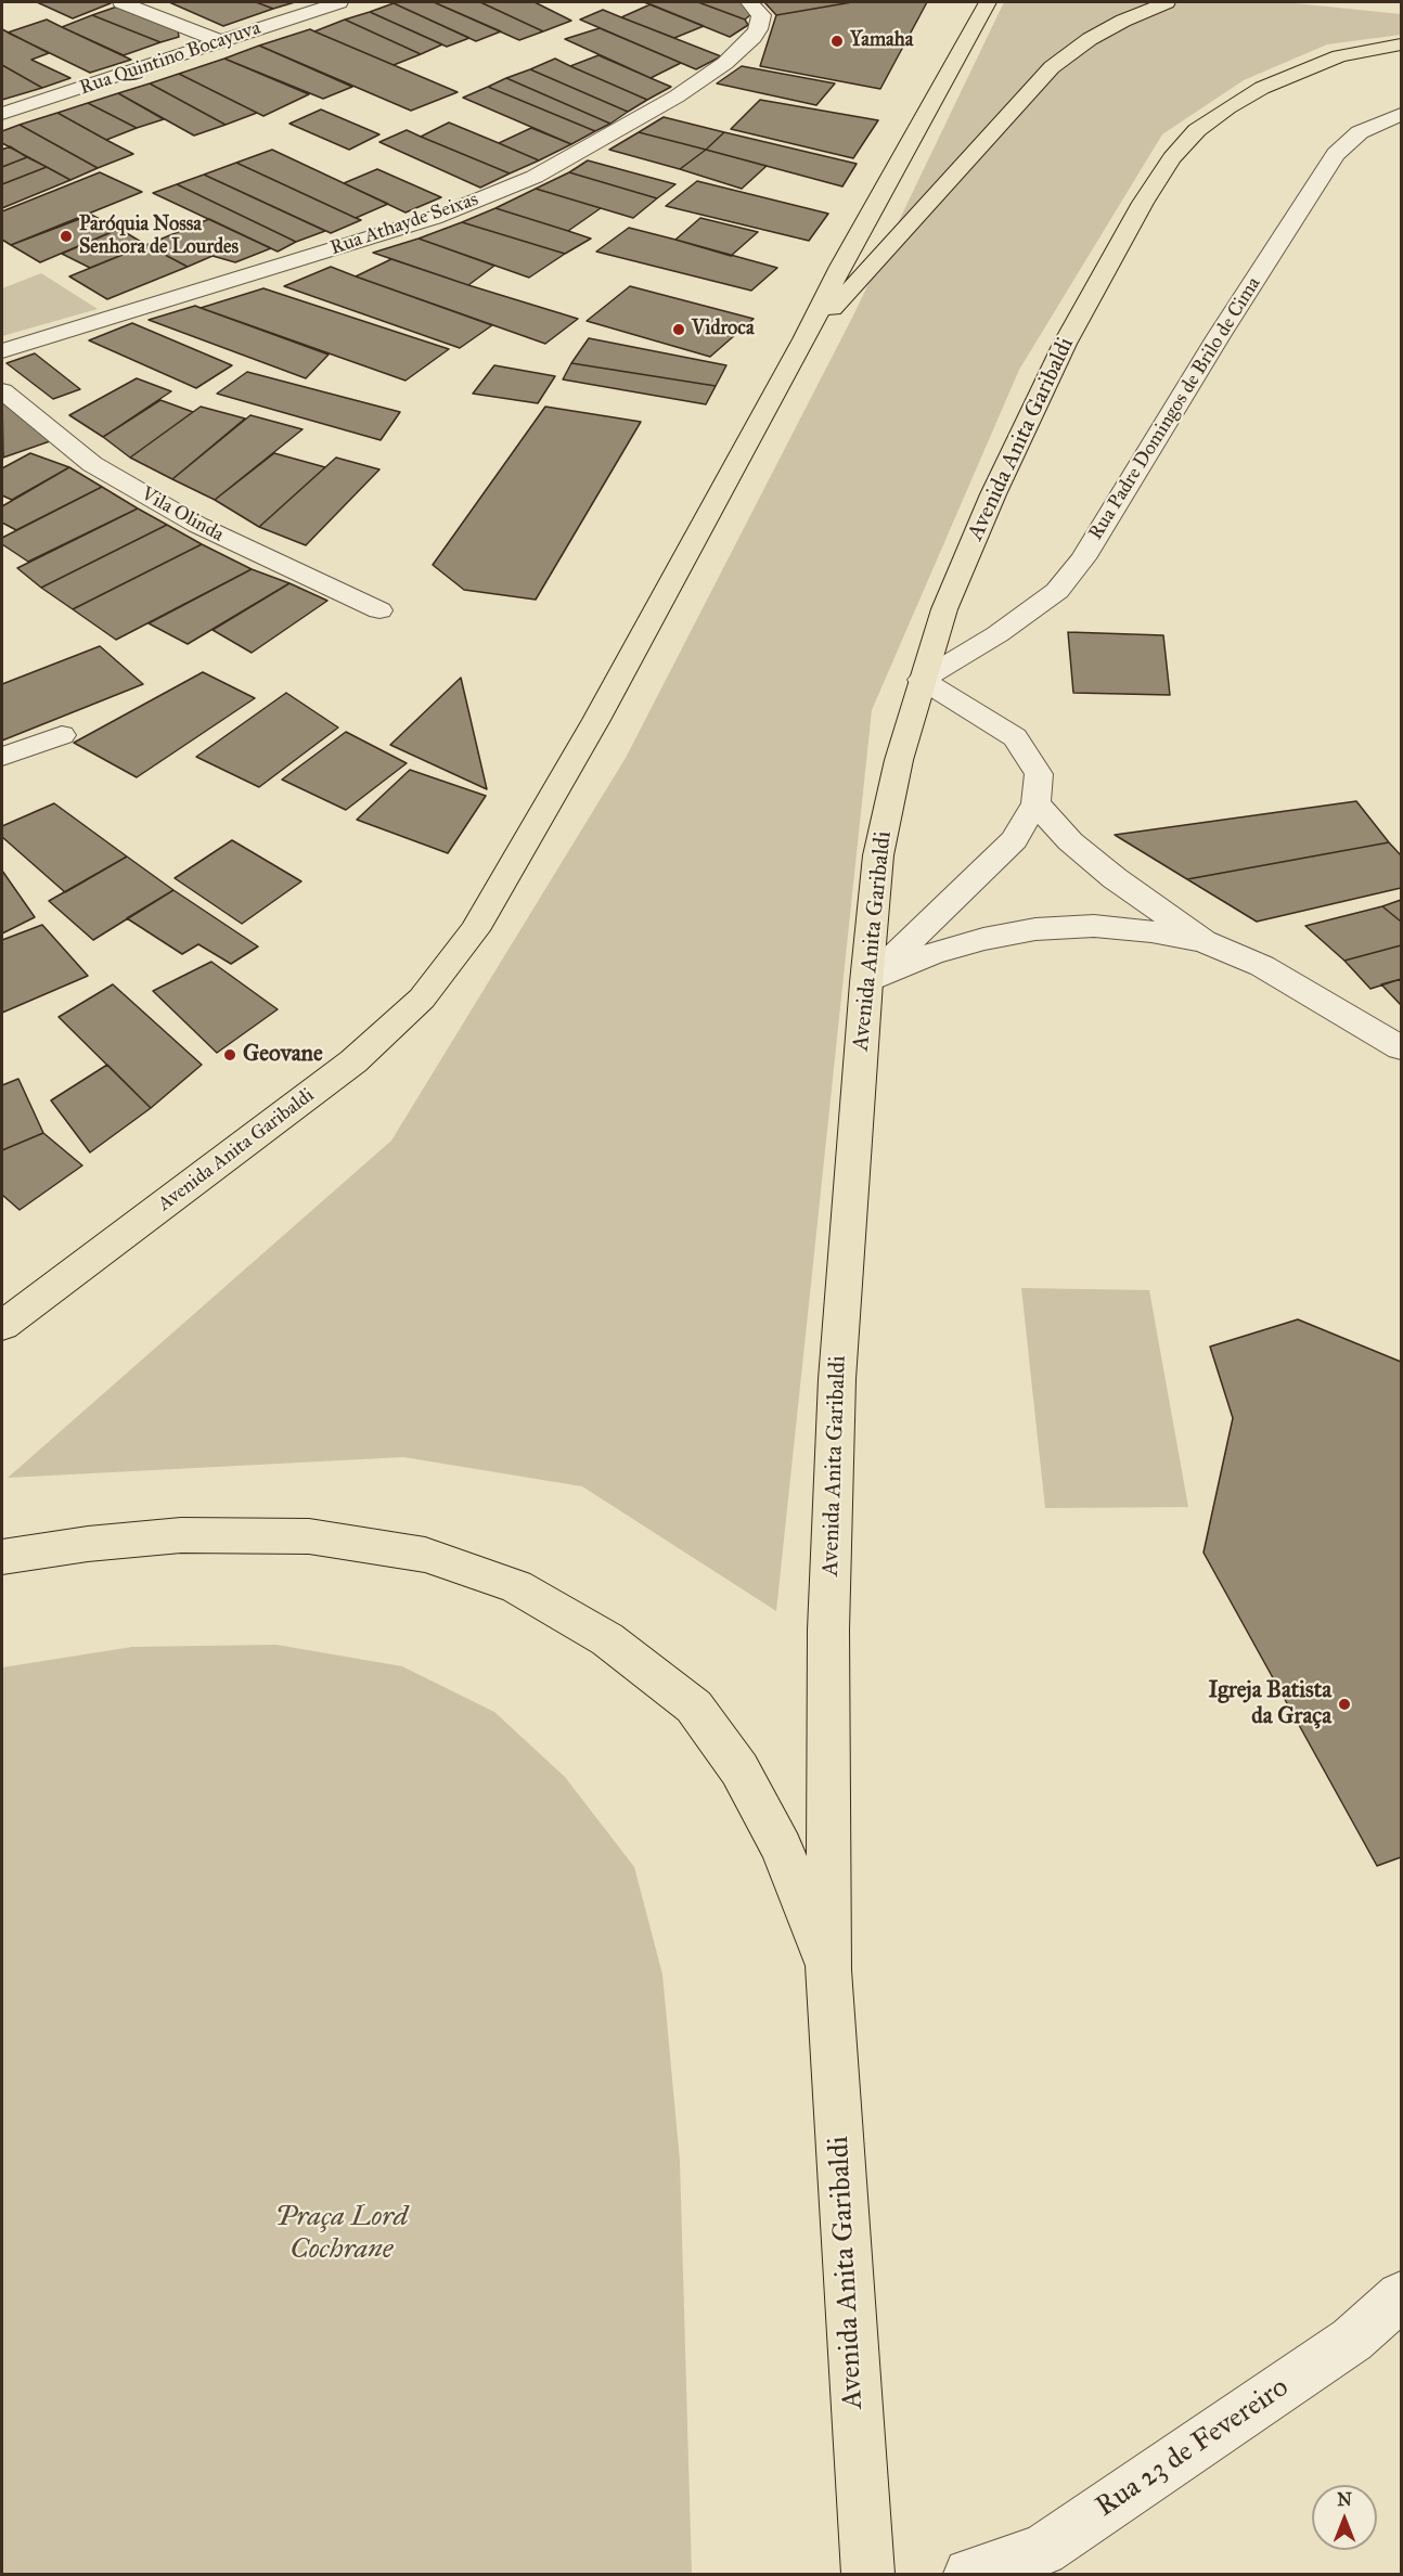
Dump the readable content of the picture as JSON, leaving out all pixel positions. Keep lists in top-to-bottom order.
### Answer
{
  "streets": {
    "main road": ["Avenida Anita Garibaldi"],
    "street": [
      "Rua Quintino Bocayuva",
      "Rua Athayde Seixas",
      "Rua Padre Domingos de Brilo de Cima",
      "Vila Olinda",
      "Rua 23 de Fevereiro"
    ]
  },
  "crossings": [
    ["Rua Padre Domingos de Brilo de Cima", "Avenida Anita Garibaldi"]
  ],
  "parks": ["Praça Lord Cochrane"],
  "places": [
    "Yamaha",
    "Paróquia Nossa Senhora de Lourdes",
    "Vidroca",
    "Geovane",
    "Igreja Batista da Graça"
  ],
  "north": "top"
}
